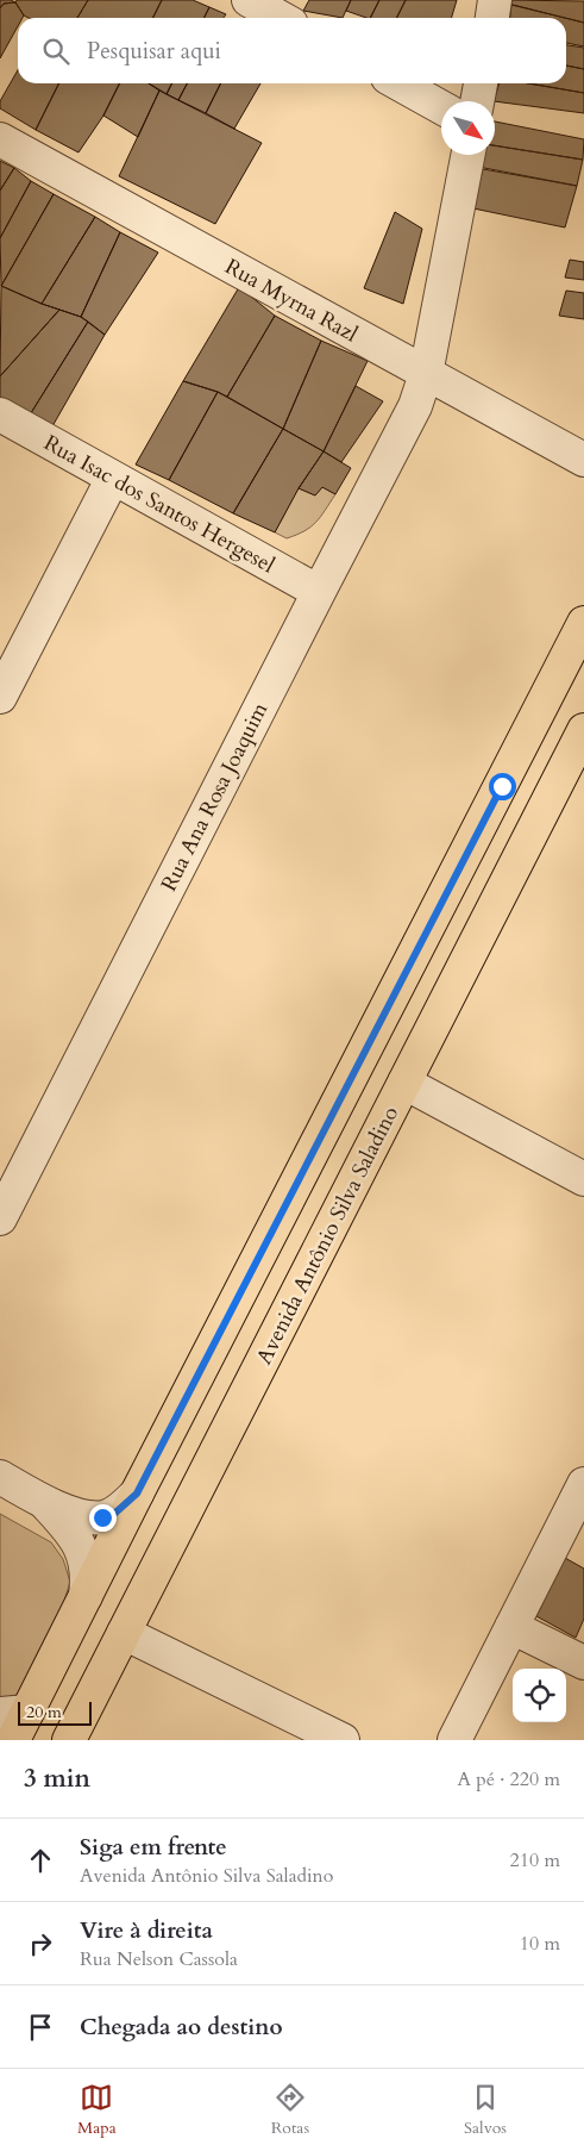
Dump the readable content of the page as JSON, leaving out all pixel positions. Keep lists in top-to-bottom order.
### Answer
{
  "streets": {
    "main road": ["Avenida Antônio Silva Saladino"],
    "street": ["Rua Myrna Razl", "Rua Isac dos Santos Hergesel", "Rua Ana Rosa Joaquim"]
  },
  "crossings": [
    ["Rua Myrna Razl", "Rua Ana Rosa Joaquim"],
    ["Rua Isac dos Santos Hergesel", "Rua Ana Rosa Joaquim"]
  ],
  "scale_bar": "20 m",
  "north": "bottom right",
  "page": {
    "search": "Pesquisar aqui",
    "scale": "20 m",
    "heading": ["3 min", "A pé · 220 m"],
    "list": [
      ["Siga em frente", "Avenida Antônio Silva Saladino", "210 m"],
      ["Vire à direita", "Rua Nelson Cassola", "10 m"],
      "Chegada ao destino"
    ],
    "nav": ["Mapa", "Rotas", "Salvos"]
  }
}
